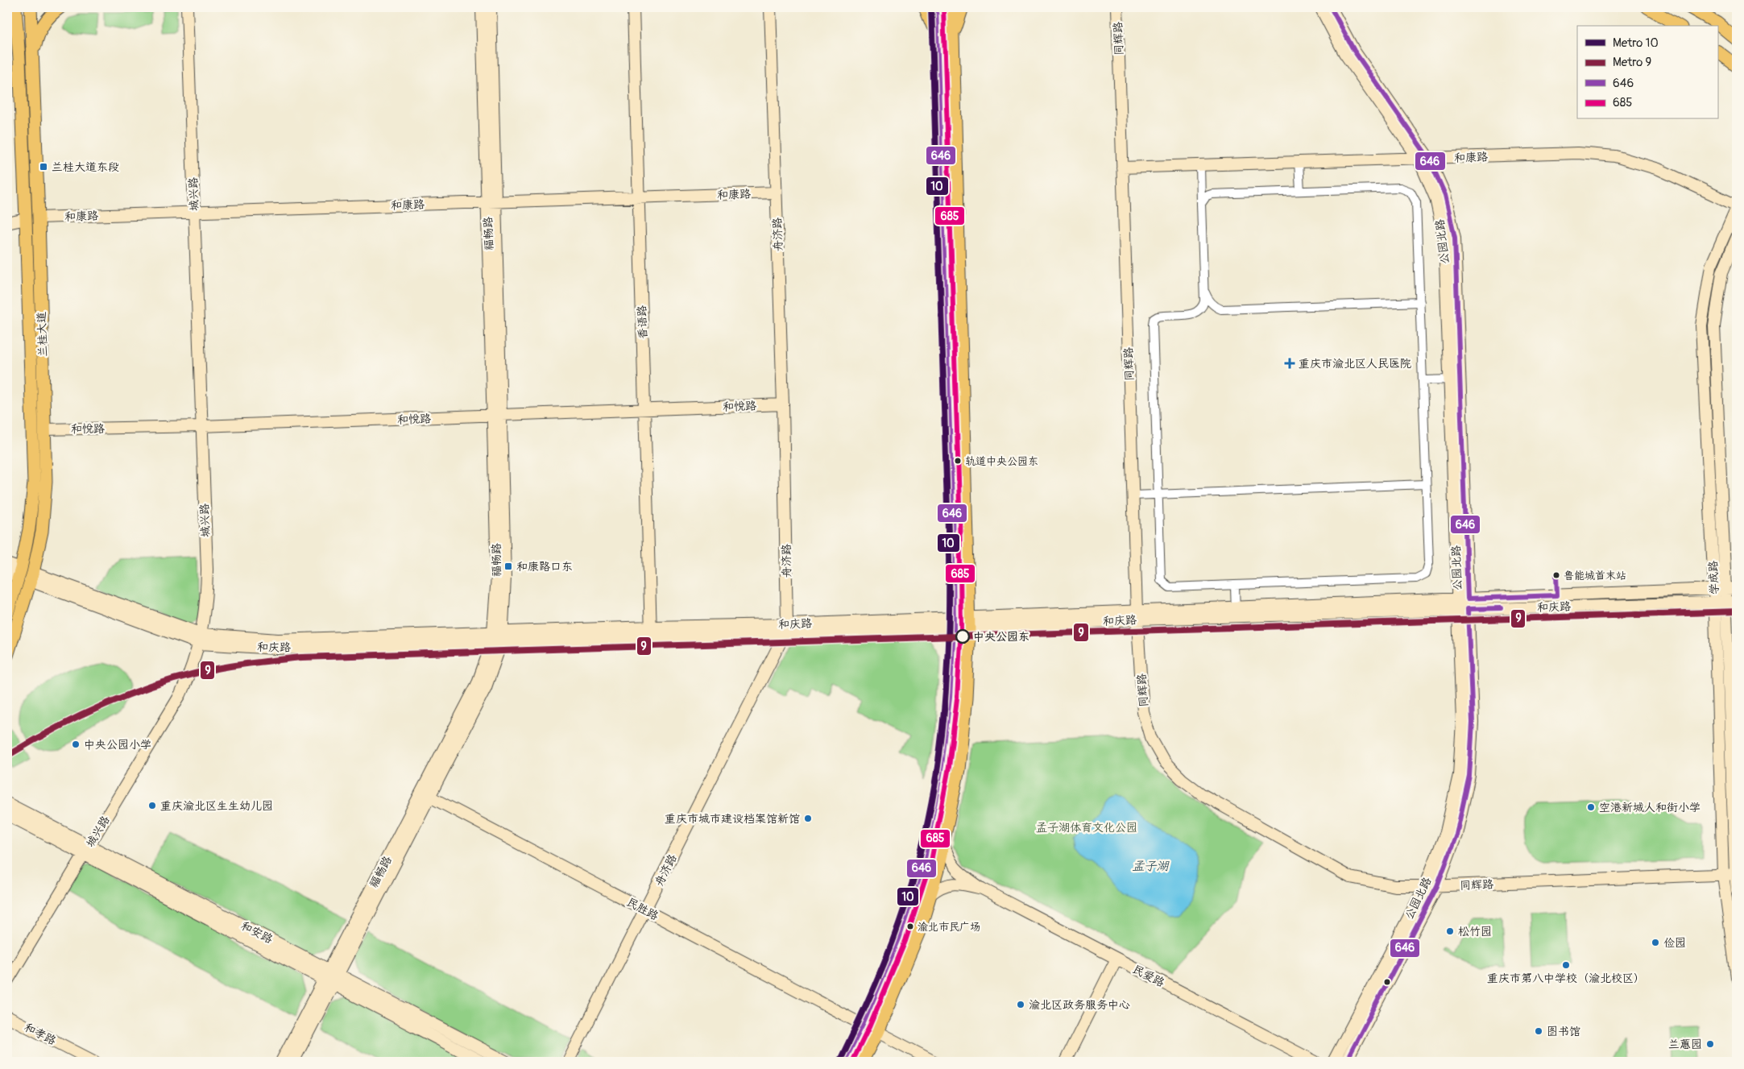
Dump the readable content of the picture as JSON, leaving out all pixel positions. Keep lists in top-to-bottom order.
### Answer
{
  "streets": {
    "main road": ["兰桂大道"],
    "street": [
      "同辉路",
      "和康路",
      "城兴路",
      "福畅路",
      "舟济路",
      "公园北路",
      "香语路",
      "和悦路",
      "学成路",
      "和庆路",
      "民胜路",
      "和安路",
      "民爱路",
      "和孝路"
    ]
  },
  "crossings": [
    ["同辉路", "和康路"],
    ["同辉路", "公园北路"],
    ["同辉路", "学成路"],
    ["同辉路", "和庆路"],
    ["和康路", "城兴路"],
    ["和康路", "福畅路"],
    ["和康路", "舟济路"],
    ["和康路", "公园北路"],
    ["和康路", "香语路"],
    ["和康路", "兰桂大道"],
    ["和康路", "学成路"],
    ["城兴路", "和悦路"],
    ["城兴路", "和庆路"],
    ["城兴路", "和安路"],
    ["福畅路", "和悦路"],
    ["福畅路", "和庆路"],
    ["福畅路", "民胜路"],
    ["福畅路", "和安路"],
    ["舟济路", "和悦路"],
    ["舟济路", "和庆路"],
    ["舟济路", "民胜路"],
    ["公园北路", "和庆路"],
    ["香语路", "和悦路"],
    ["香语路", "和庆路"],
    ["兰桂大道", "和悦路"],
    ["兰桂大道", "和庆路"],
    ["学成路", "和庆路"]
  ],
  "water": ["孟子湖"],
  "parks": ["孟子湖体育文化公园"],
  "places": {
    "transit": ["兰桂大道东段", "和康路口东"],
    "health": ["重庆市渝北区人民医院"],
    "other": [
      "轨道中央公园东",
      "鲁能城首末站",
      "中央公园东",
      "中央公园小学",
      "重庆渝北区生生幼儿园",
      "空港新城人和街小学",
      "重庆市城市建设档案馆新馆",
      "渝北市民广场",
      "松竹园",
      "俭园",
      "重庆市第八中学校（渝北校区）",
      "渝北区政务服务中心",
      "图书馆",
      "兰蕙园"
    ]
  },
  "lines": [
    "metro line 10",
    "transit line 646",
    "transit line 685",
    "metro line 9"
  ],
  "legend": [
    "Metro 10",
    "Metro 9",
    "646",
    "685"
  ]
}
